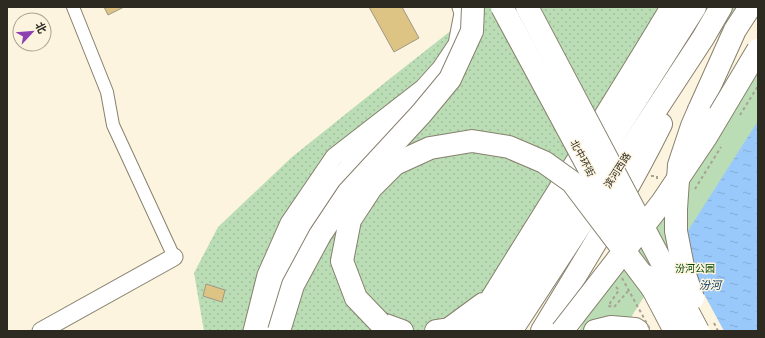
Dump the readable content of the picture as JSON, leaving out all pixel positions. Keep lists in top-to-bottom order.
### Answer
{
  "streets": {
    "highway": ["北中环街", "滨河西路"]
  },
  "water": ["汾河"],
  "parks": ["汾河公园"],
  "north": "top right"
}
